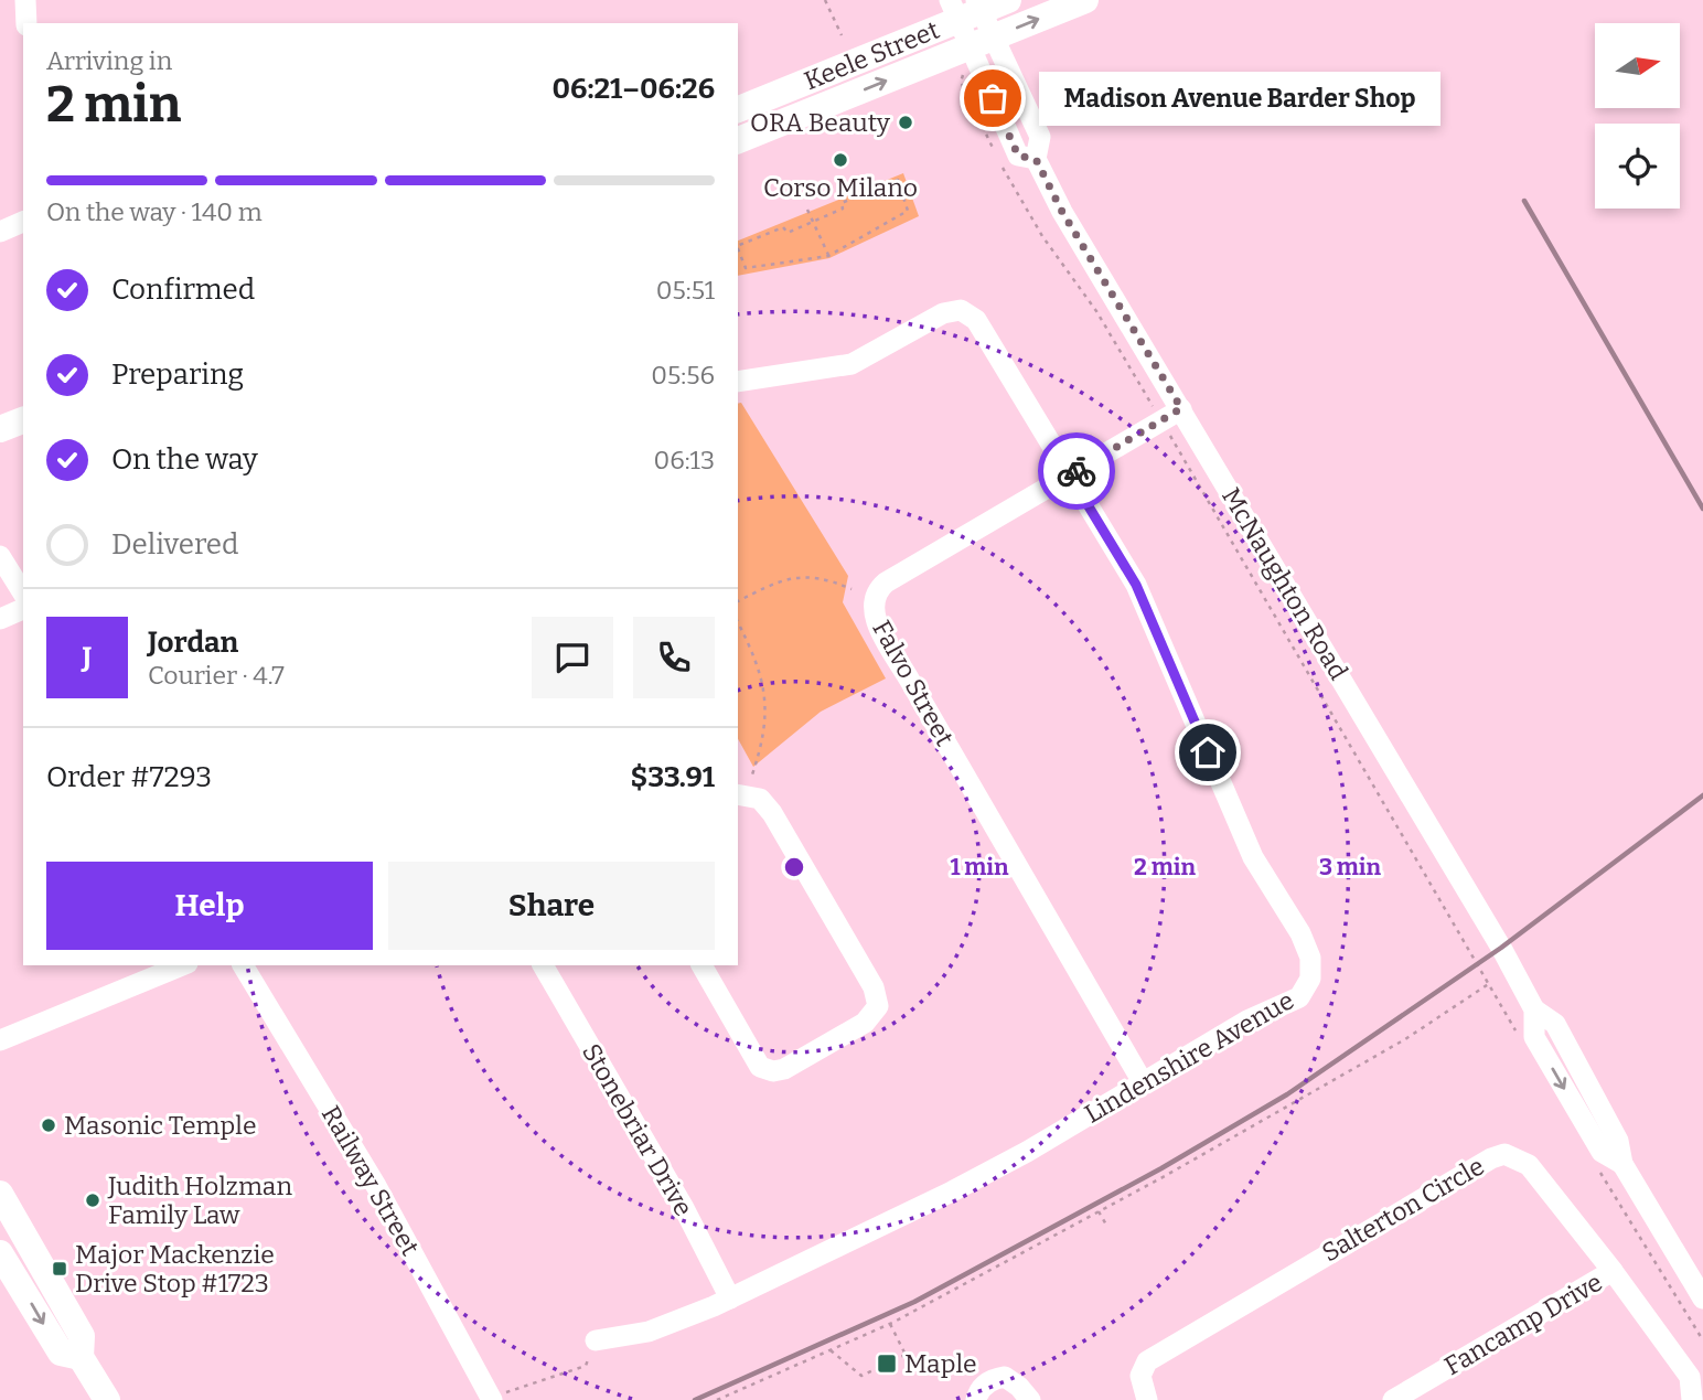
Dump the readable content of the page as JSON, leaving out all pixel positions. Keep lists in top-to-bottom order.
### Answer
{
  "streets": {
    "main road": ["Keele Street"],
    "street": [
      "McNaughton Road",
      "Falvo Street",
      "Lindenshire Avenue",
      "Stonebriar Drive",
      "Railway Street",
      "Salterton Circle",
      "Fancamp Drive"
    ]
  },
  "crossings": [
    ["Keele Street", "McNaughton Road"],
    ["McNaughton Road", "Falvo Street"],
    ["Falvo Street", "Lindenshire Avenue"],
    ["Lindenshire Avenue", "Stonebriar Drive"],
    ["Salterton Circle", "Fancamp Drive"]
  ],
  "places": {
    "other": [
      "Madison Avenue Barder Shop",
      "ORA Beauty",
      "Corso Milano",
      "Masonic Temple",
      "Judith Holzman Family Law"
    ],
    "transit": ["Major Mackenzie Drive Stop #1723", "Maple"]
  },
  "north": "right",
  "page": {
    "heading": ["2 min", "Arriving in", "06:21–06:26"],
    "panel": [
      "Jordan",
      "Courier · 4.7",
      "Order #7293",
      "$33.91"
    ],
    "bubble": "Madison Avenue Barder Shop",
    "bar": "On the way · 140 m",
    "list": [
      ["Confirmed", "05:51"],
      ["Preparing", "05:56"],
      ["On the way", "06:13"],
      "Delivered"
    ],
    "round": "J",
    "buttons": ["Help", "Share"]
  },
  "rings": ["1 min", "2 min", "3 min"]
}
